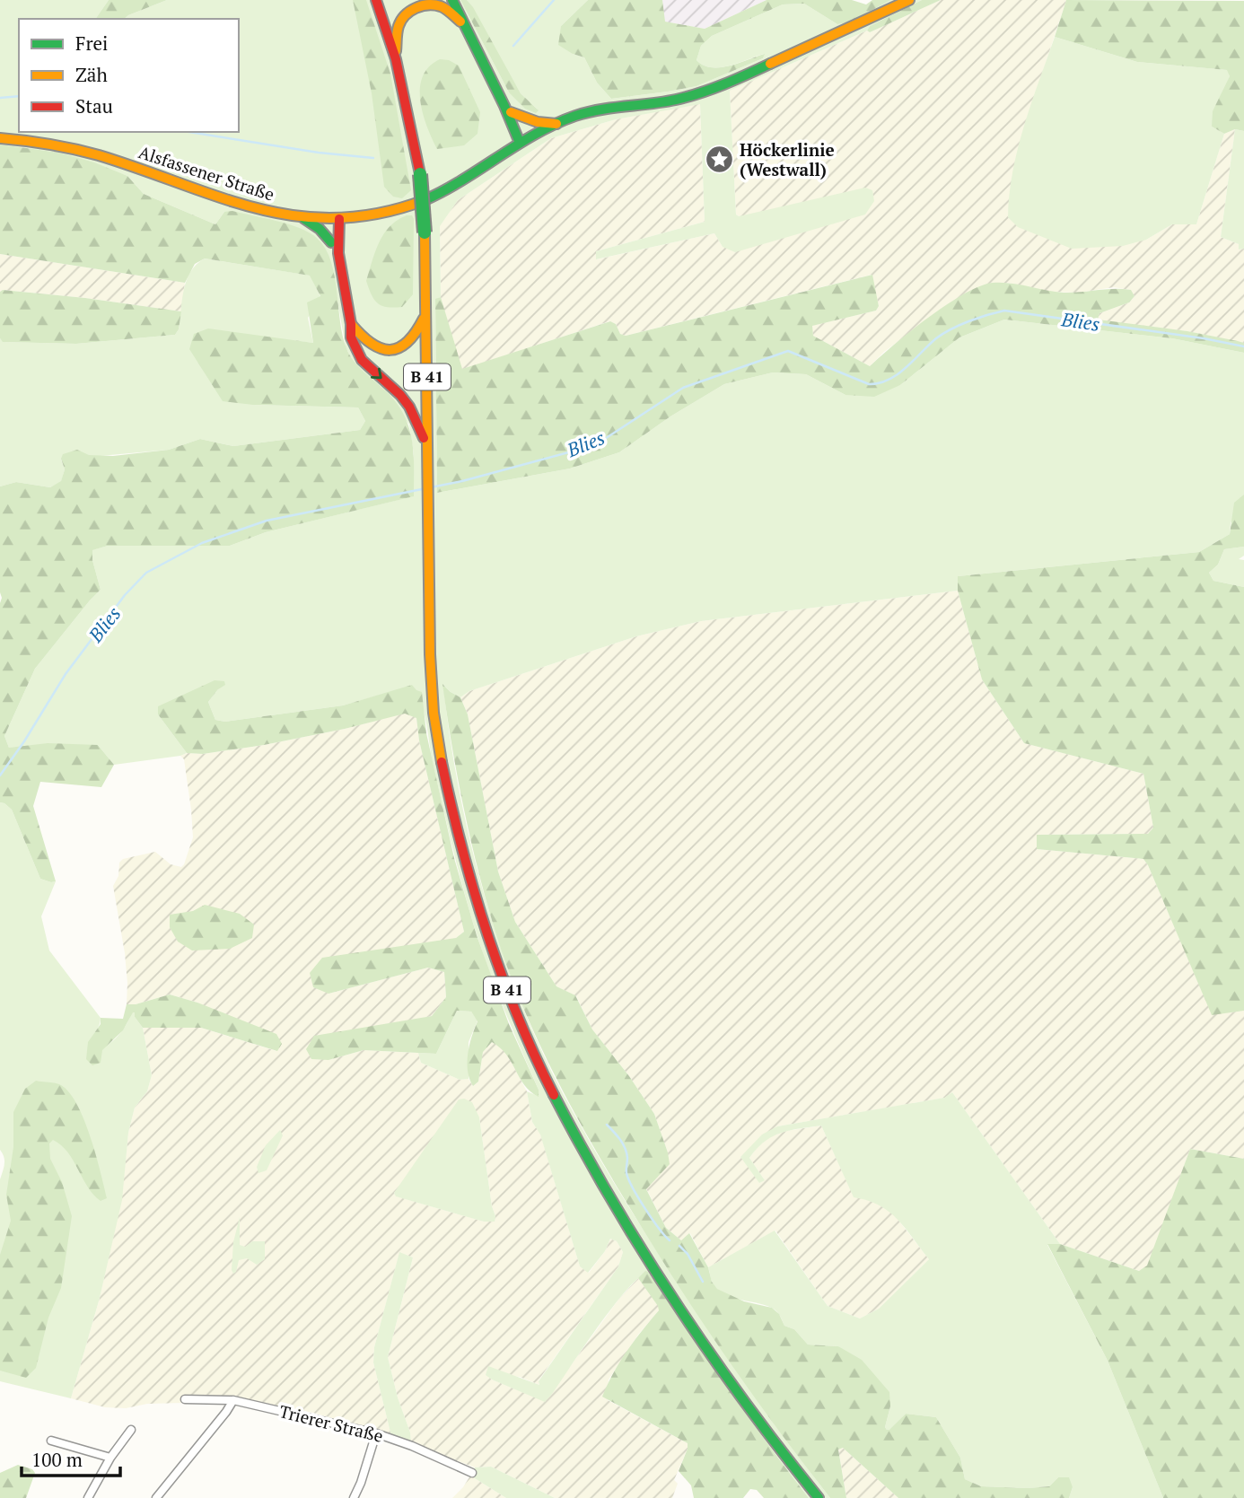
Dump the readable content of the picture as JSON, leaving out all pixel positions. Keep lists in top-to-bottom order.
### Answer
{
  "streets": {
    "main road": ["Alsfassener Straße", "B 41"],
    "street": ["Trierer Straße"]
  },
  "water": ["Blies"],
  "places": {
    "place": ["Höckerlinie (Westwall)"]
  },
  "legend": ["Frei", "Zäh", "Stau"],
  "scale_bar": "100 m"
}
